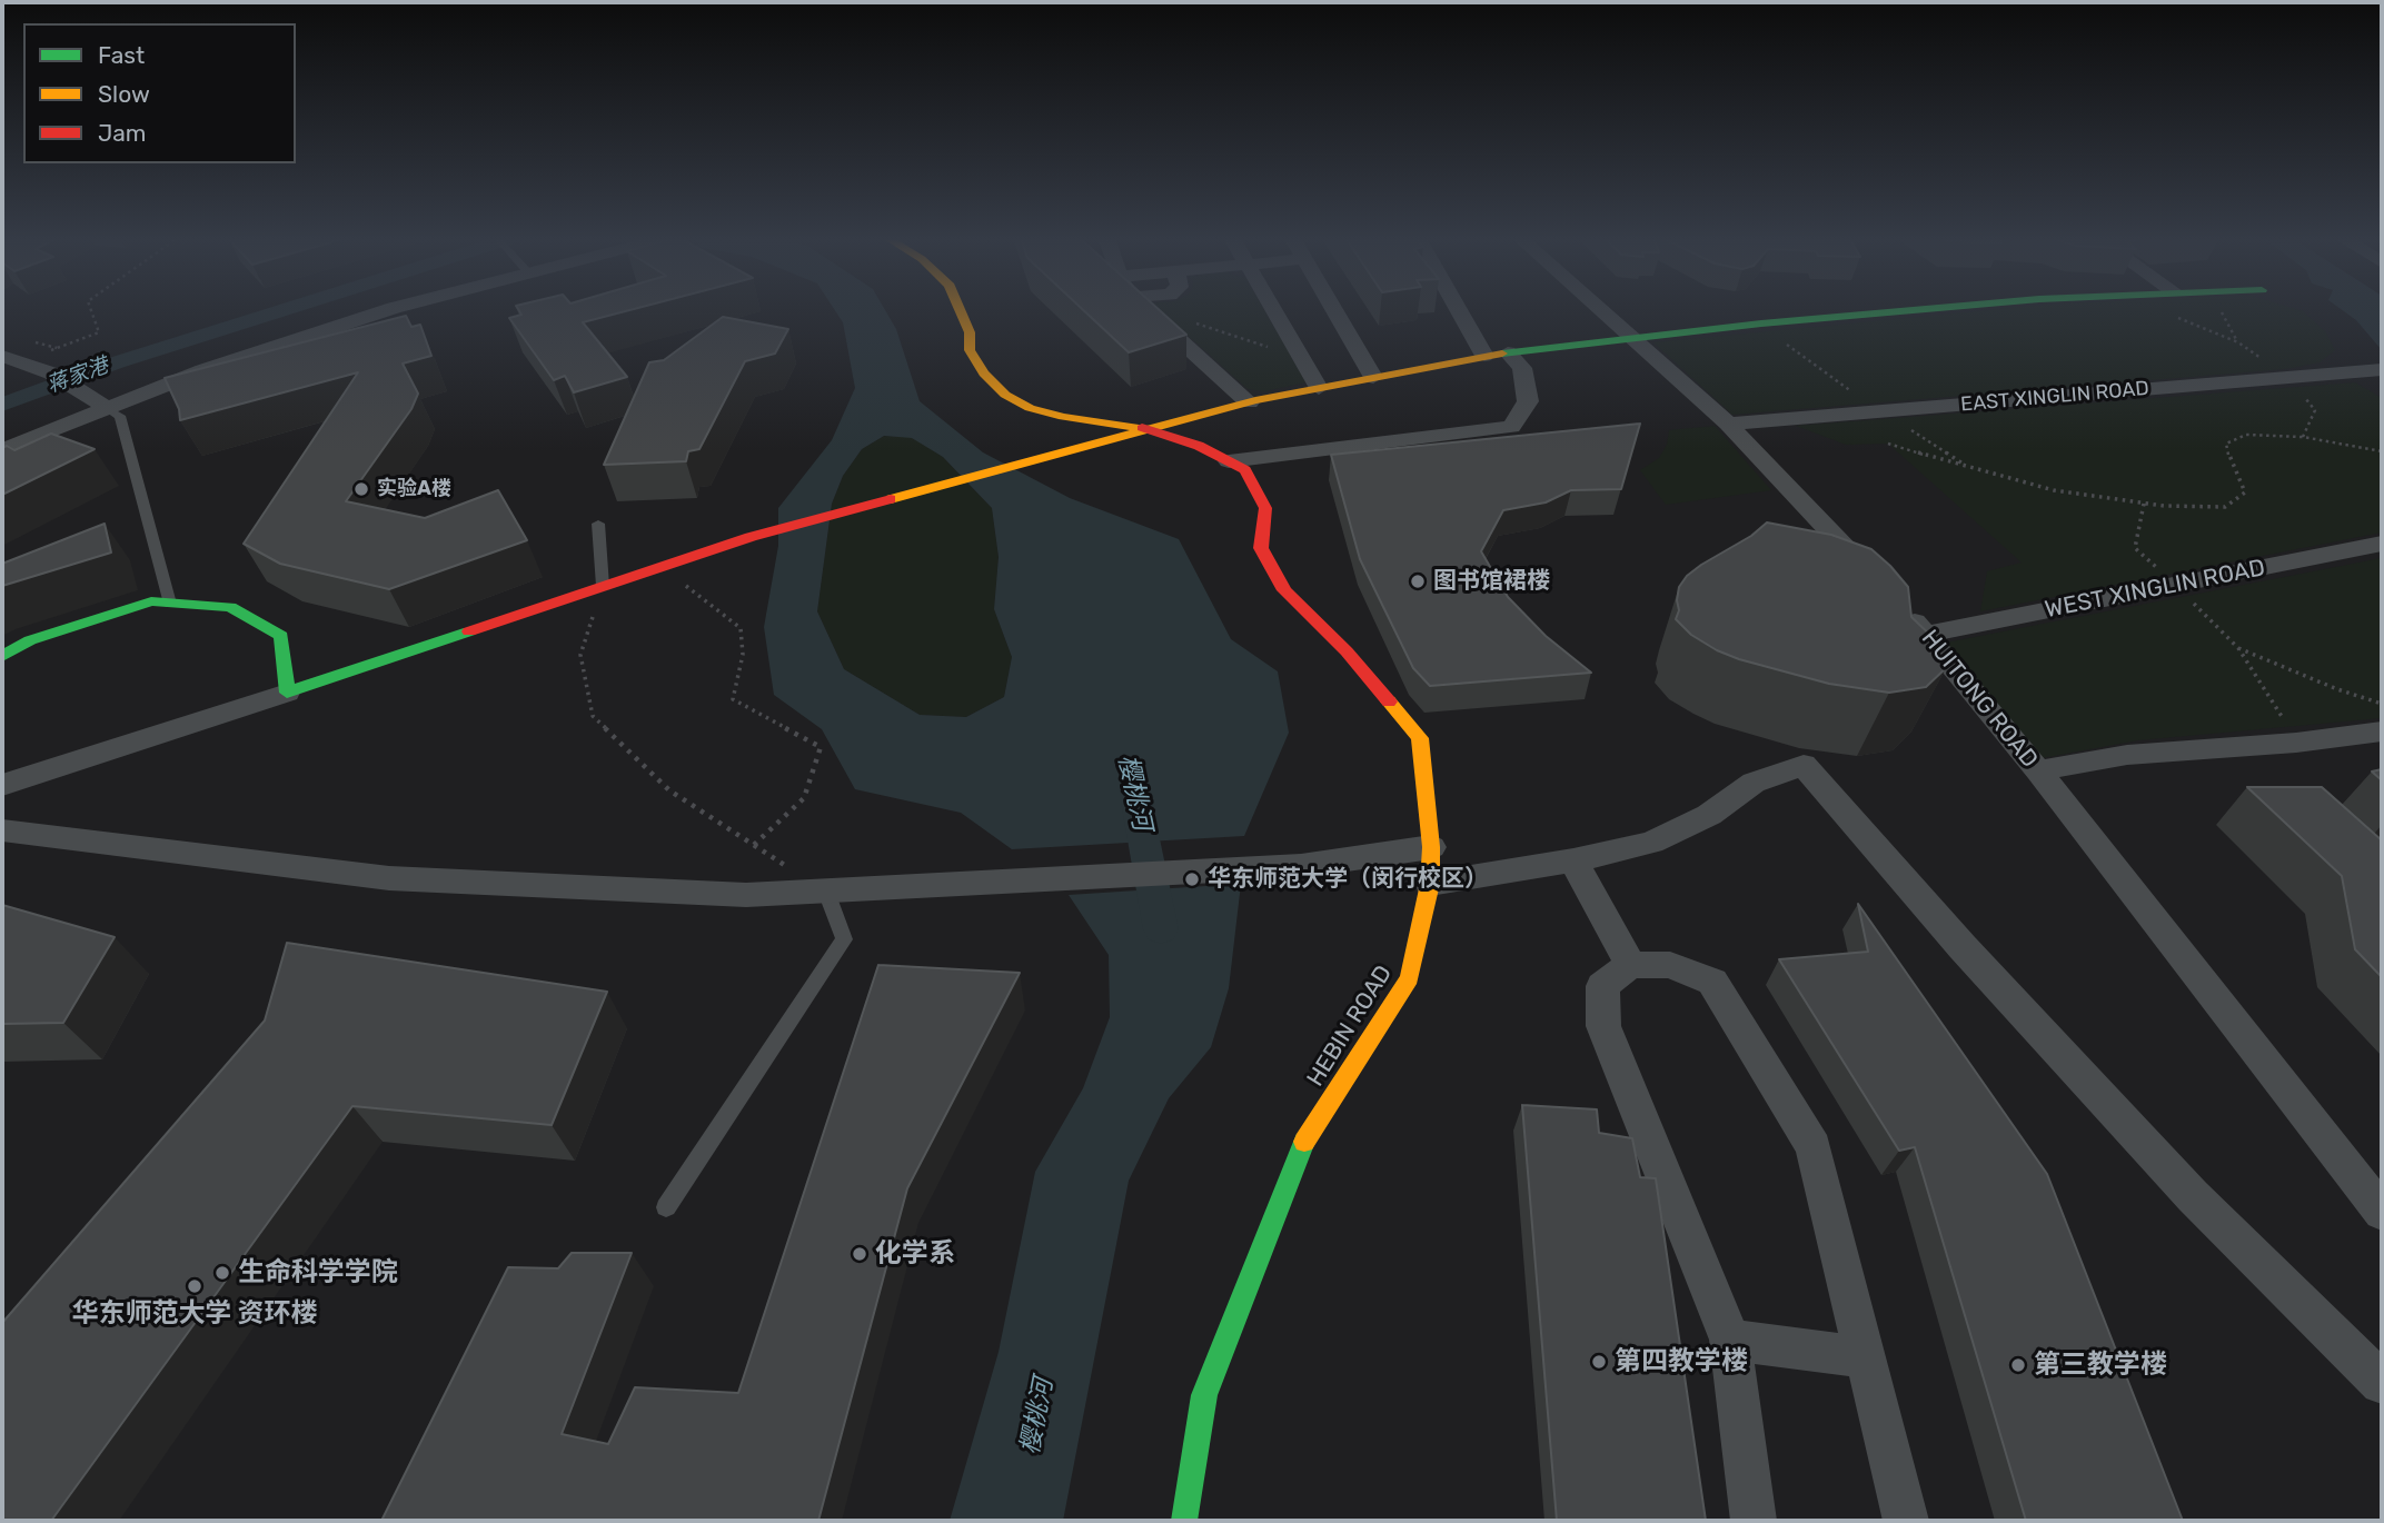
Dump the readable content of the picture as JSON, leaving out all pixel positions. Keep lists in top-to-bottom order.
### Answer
{
  "streets": {
    "street": [
      "EAST XINGLIN ROAD",
      "WEST XINGLIN ROAD",
      "HUITONG ROAD",
      "HEBIN ROAD"
    ]
  },
  "crossings": [
    ["WEST XINGLIN ROAD", "HUITONG ROAD"]
  ],
  "water": ["蒋家港", "樱桃河"],
  "places": [
    "实验A楼",
    "图书馆裙楼",
    "华东师范大学（闵行校区）",
    "化学系",
    "生命科学学院",
    "华东师范大学 资环楼",
    "第四教学楼",
    "第三教学楼"
  ],
  "legend": ["Fast", "Slow", "Jam"]
}
